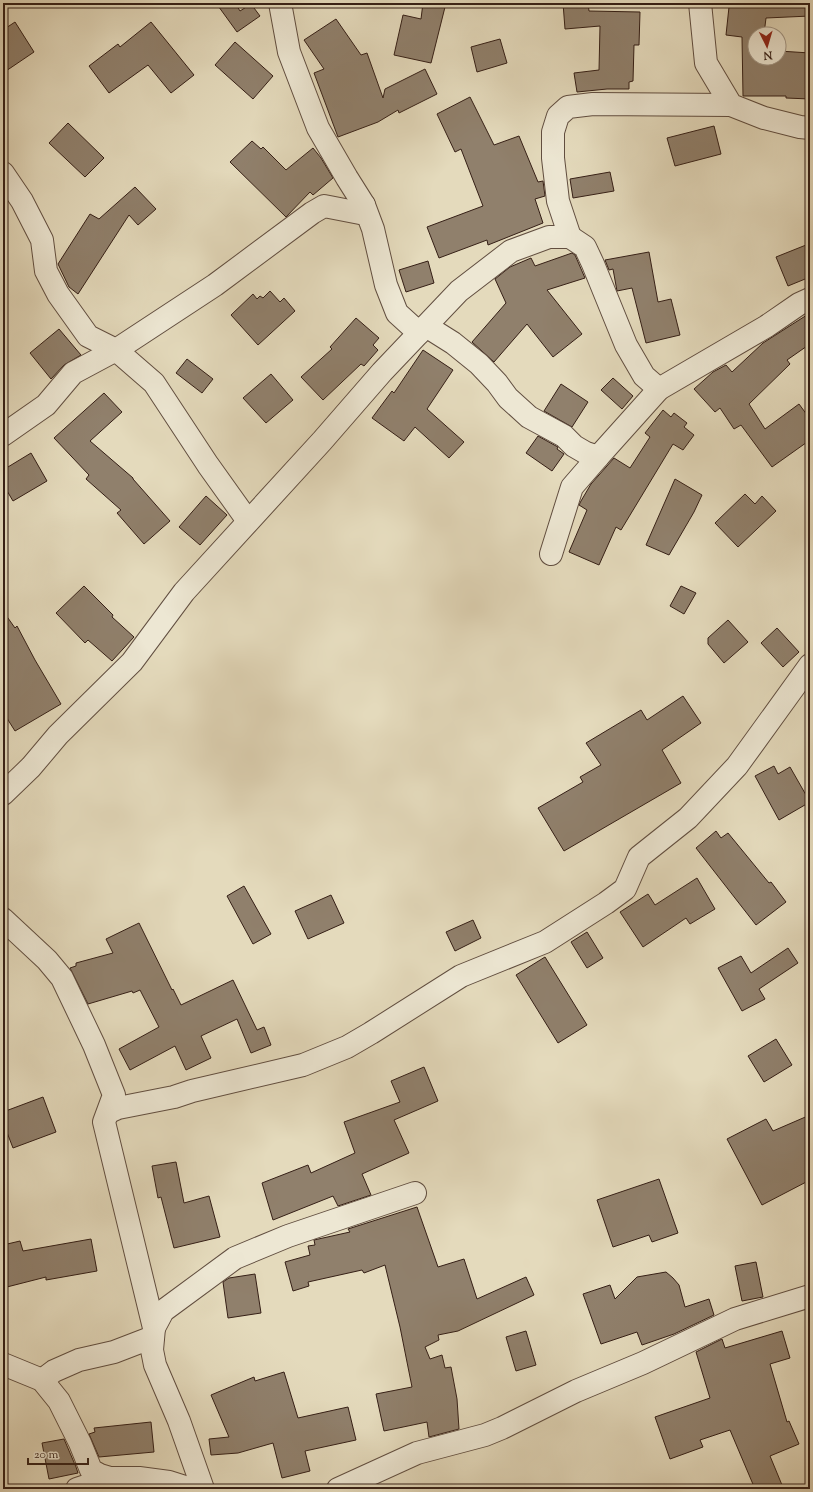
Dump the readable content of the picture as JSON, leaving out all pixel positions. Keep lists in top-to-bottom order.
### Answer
{
  "scale_bar": "20 m",
  "north": "bottom"
}
